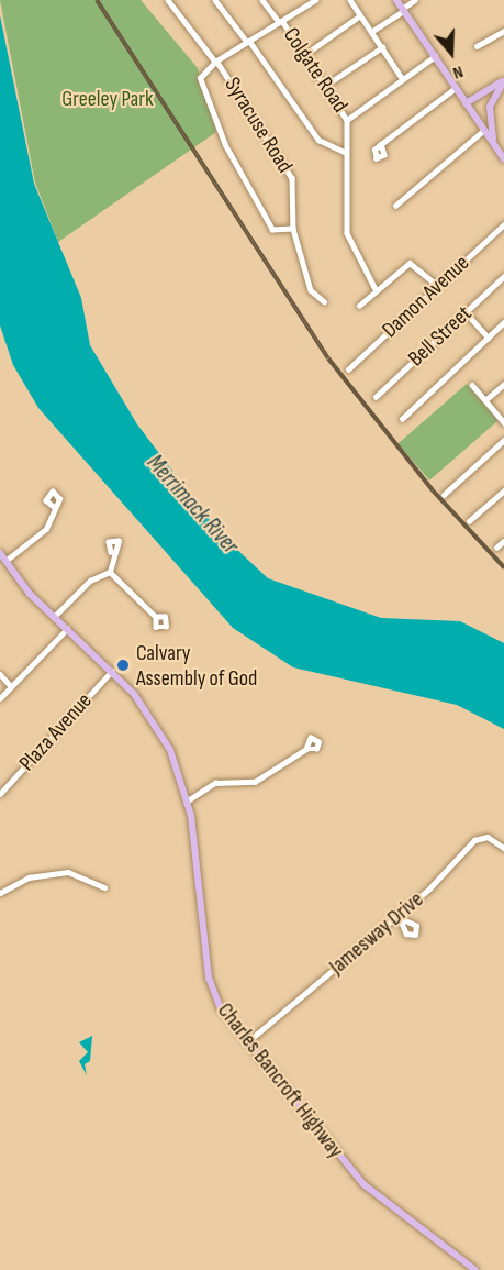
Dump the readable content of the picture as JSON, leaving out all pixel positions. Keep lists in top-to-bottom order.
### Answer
{
  "streets": {
    "main road": ["Charles Bancroft Highway"],
    "street": [
      "Colgate Road",
      "Syracuse Road",
      "Damon Avenue",
      "Bell Street",
      "Plaza Avenue",
      "Jamesway Drive"
    ]
  },
  "crossings": [
    ["Plaza Avenue", "Charles Bancroft Highway"],
    ["Jamesway Drive", "Charles Bancroft Highway"]
  ],
  "water": ["Merrimack River"],
  "parks": ["Greeley Park"],
  "places": ["Calvary Assembly of God"],
  "north": "bottom"
}
